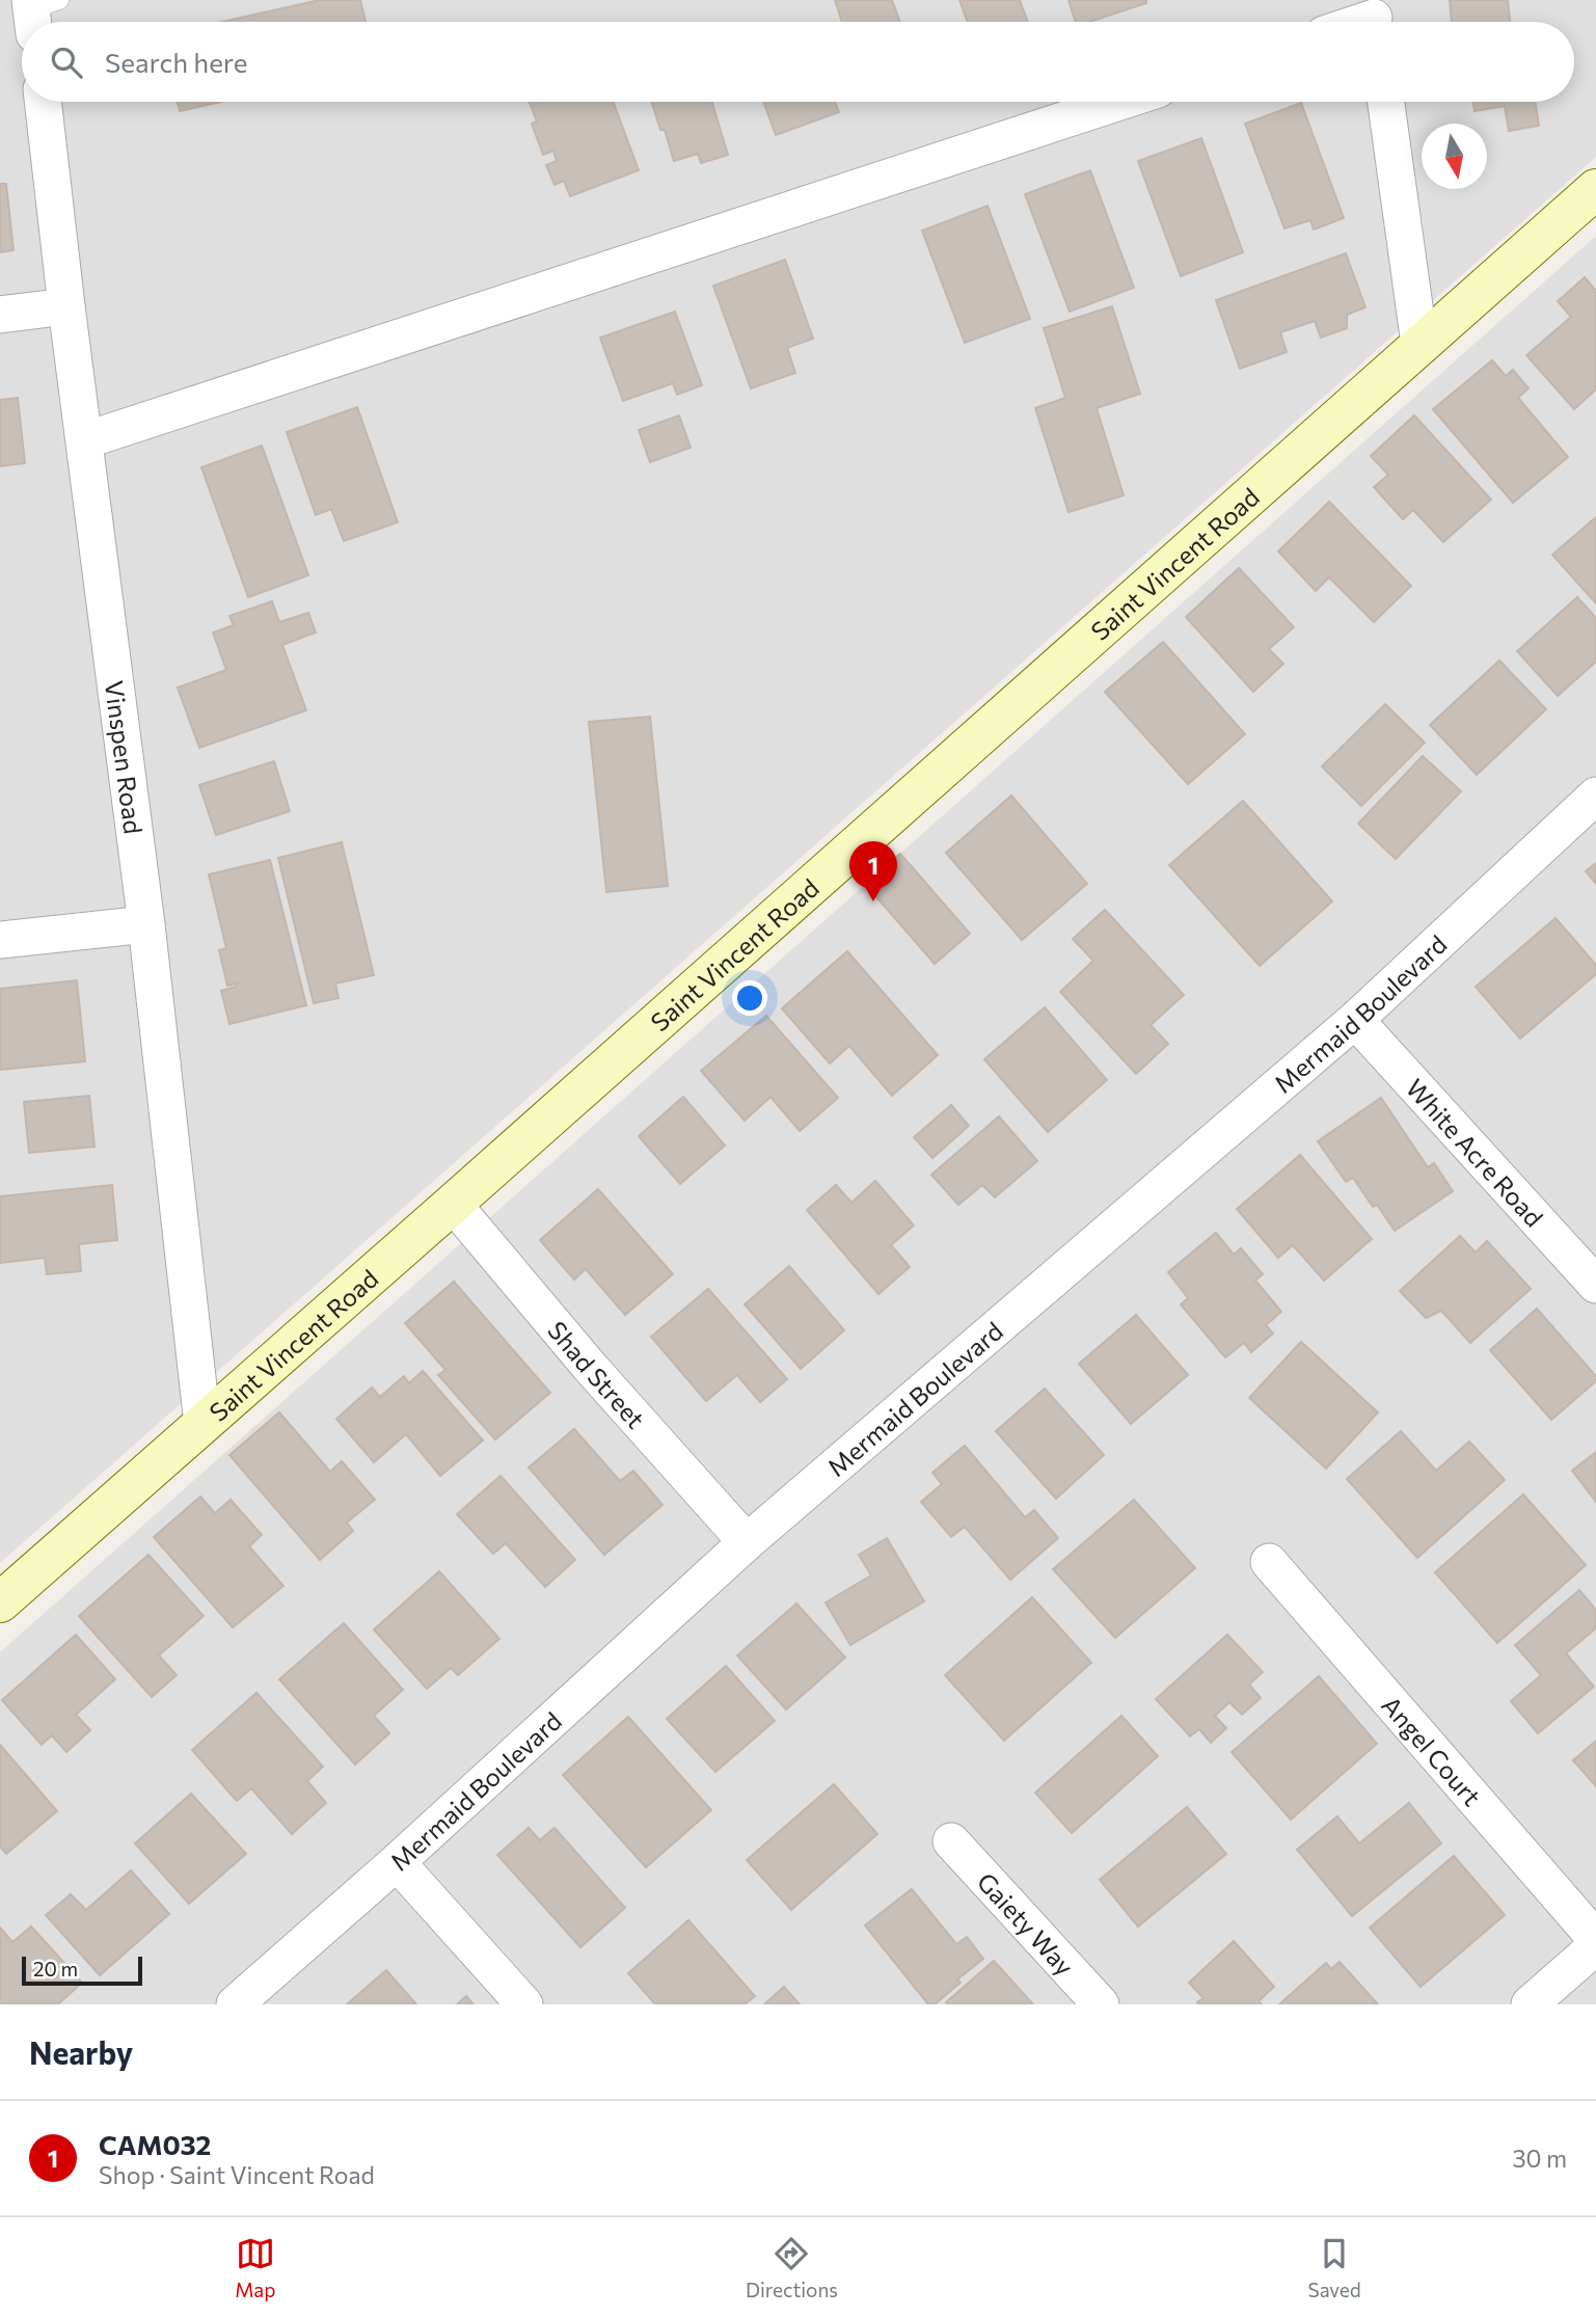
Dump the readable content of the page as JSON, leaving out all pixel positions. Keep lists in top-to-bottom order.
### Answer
{
  "streets": {
    "street": [
      "Saint Vincent Road",
      "Vinspen Road",
      "Mermaid Boulevard",
      "White Acre Road",
      "Shad Street",
      "Angel Court",
      "Gaiety Way"
    ]
  },
  "crossings": [
    ["Saint Vincent Road", "Vinspen Road"],
    ["Saint Vincent Road", "Shad Street"],
    ["Mermaid Boulevard", "White Acre Road"],
    ["Mermaid Boulevard", "Shad Street"]
  ],
  "scale_bar": "20 m",
  "north": "bottom",
  "page": {
    "search": "Search here",
    "pins": "1",
    "scale": "20 m",
    "heading": "Nearby",
    "list": [
      {
        "mark": "1",
        "name": "CAM032",
        "note": "Shop · Saint Vincent Road",
        "value": "30 m"
      }
    ],
    "nav": ["Map", "Directions", "Saved"]
  }
}
